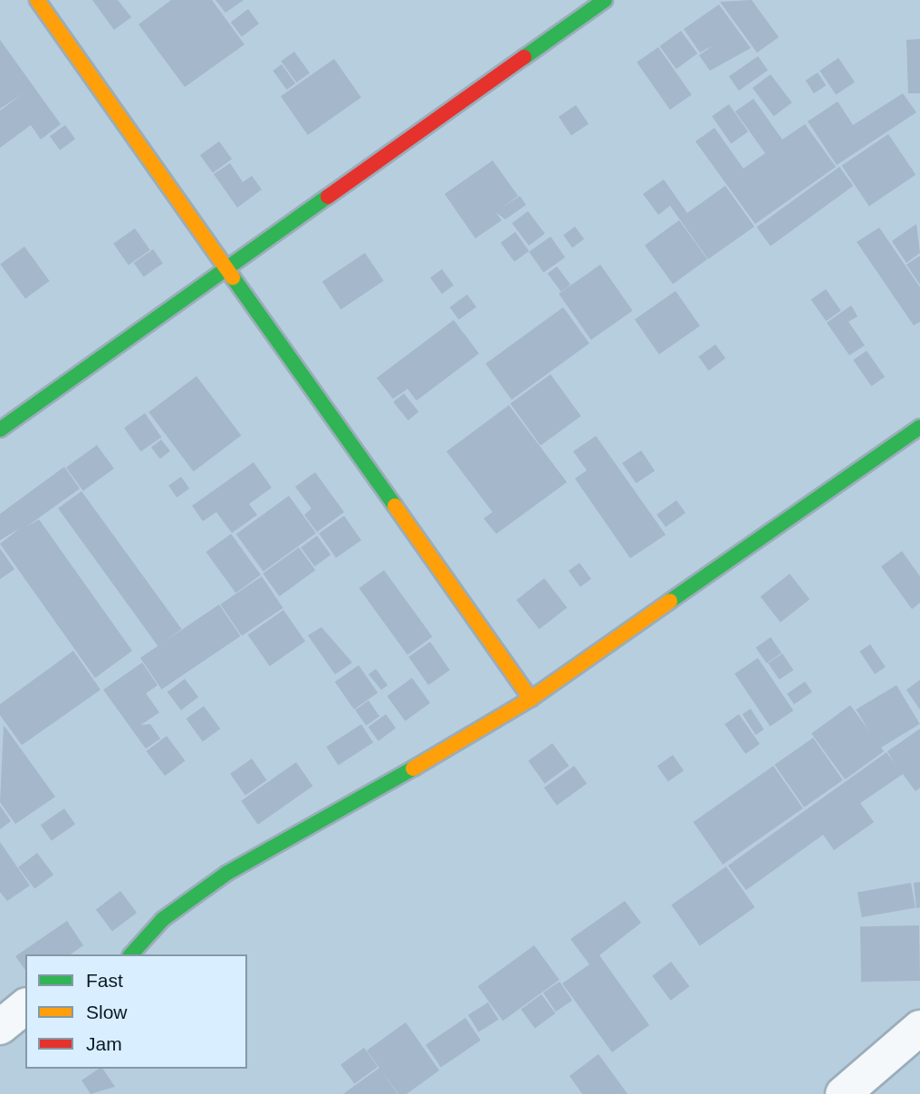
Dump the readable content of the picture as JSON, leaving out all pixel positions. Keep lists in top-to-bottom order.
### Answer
{
  "legend": ["Fast", "Slow", "Jam"]
}
